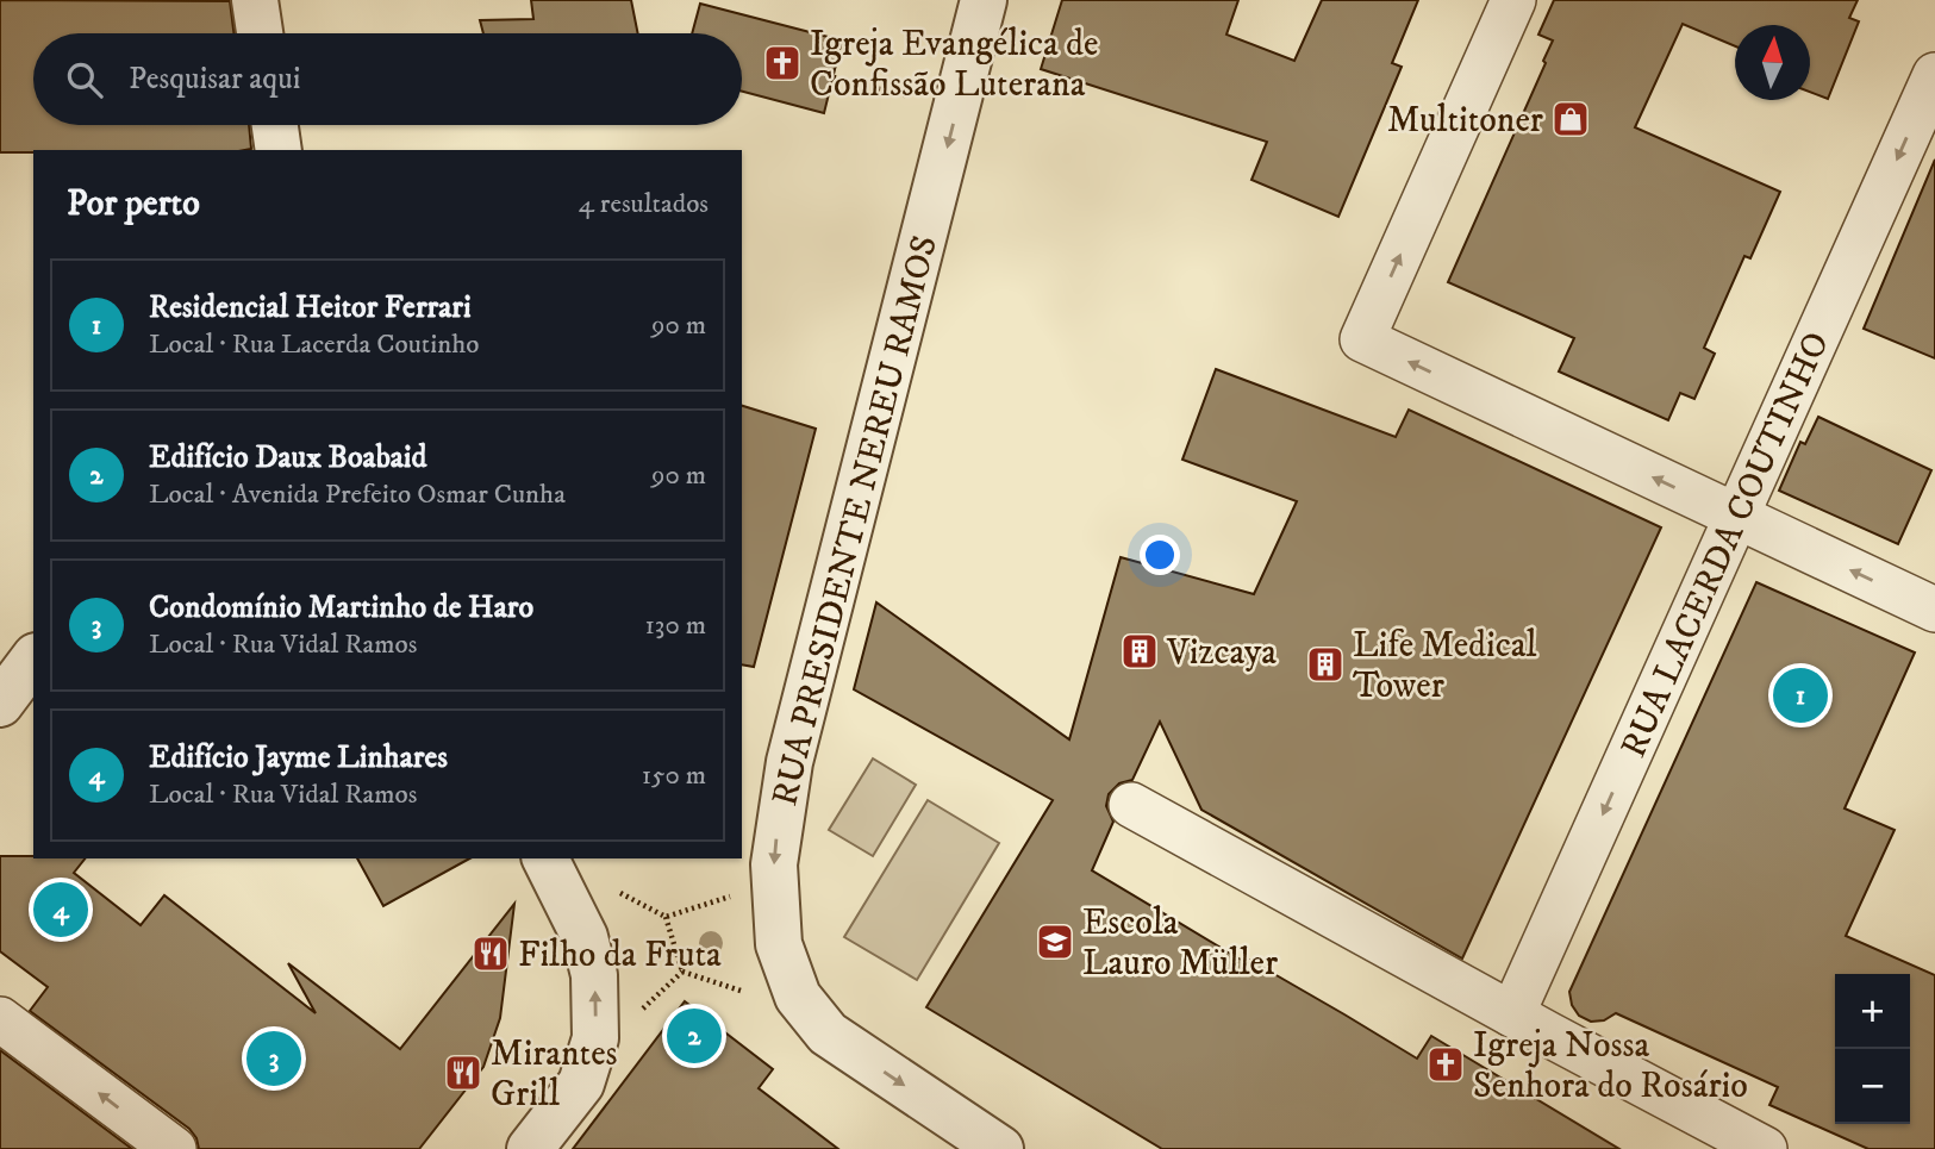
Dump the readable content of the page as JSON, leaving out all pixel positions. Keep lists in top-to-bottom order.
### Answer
{
  "streets": {
    "street": ["RUA PRESIDENTE NEREU RAMOS", "RUA LACERDA COUTINHO"]
  },
  "one_way": ["RUA PRESIDENTE NEREU RAMOS", "RUA LACERDA COUTINHO"],
  "places": {
    "church": ["Igreja Evangélica de Confissão Luterana", "Igreja Nossa Senhora do Rosário"],
    "shop": ["Multitoner"],
    "building": ["Vizcaya", "Life Medical Tower"],
    "school or university": ["Escola Lauro Müller"],
    "restaurant": ["Filho da Fruta", "Mirantes Grill"]
  },
  "north": "top",
  "page": {
    "search": "Pesquisar aqui",
    "heading": ["Por perto", "4 resultados"],
    "list": [
      {
        "mark": "1",
        "name": "Residencial Heitor Ferrari",
        "note": "Local · Rua Lacerda Coutinho",
        "value": "90 m"
      },
      {
        "mark": "2",
        "name": "Edifício Daux Boabaid",
        "note": "Local · Avenida Prefeito Osmar Cunha",
        "value": "90 m"
      },
      {
        "mark": "3",
        "name": "Condomínio Martinho de Haro",
        "note": "Local · Rua Vidal Ramos",
        "value": "130 m"
      },
      {
        "mark": "4",
        "name": "Edifício Jayme Linhares",
        "note": "Local · Rua Vidal Ramos",
        "value": "150 m"
      }
    ],
    "pins": [
      "1",
      "4",
      "2",
      "3"
    ],
    "map_buttons": ["+", "−"]
  }
}
